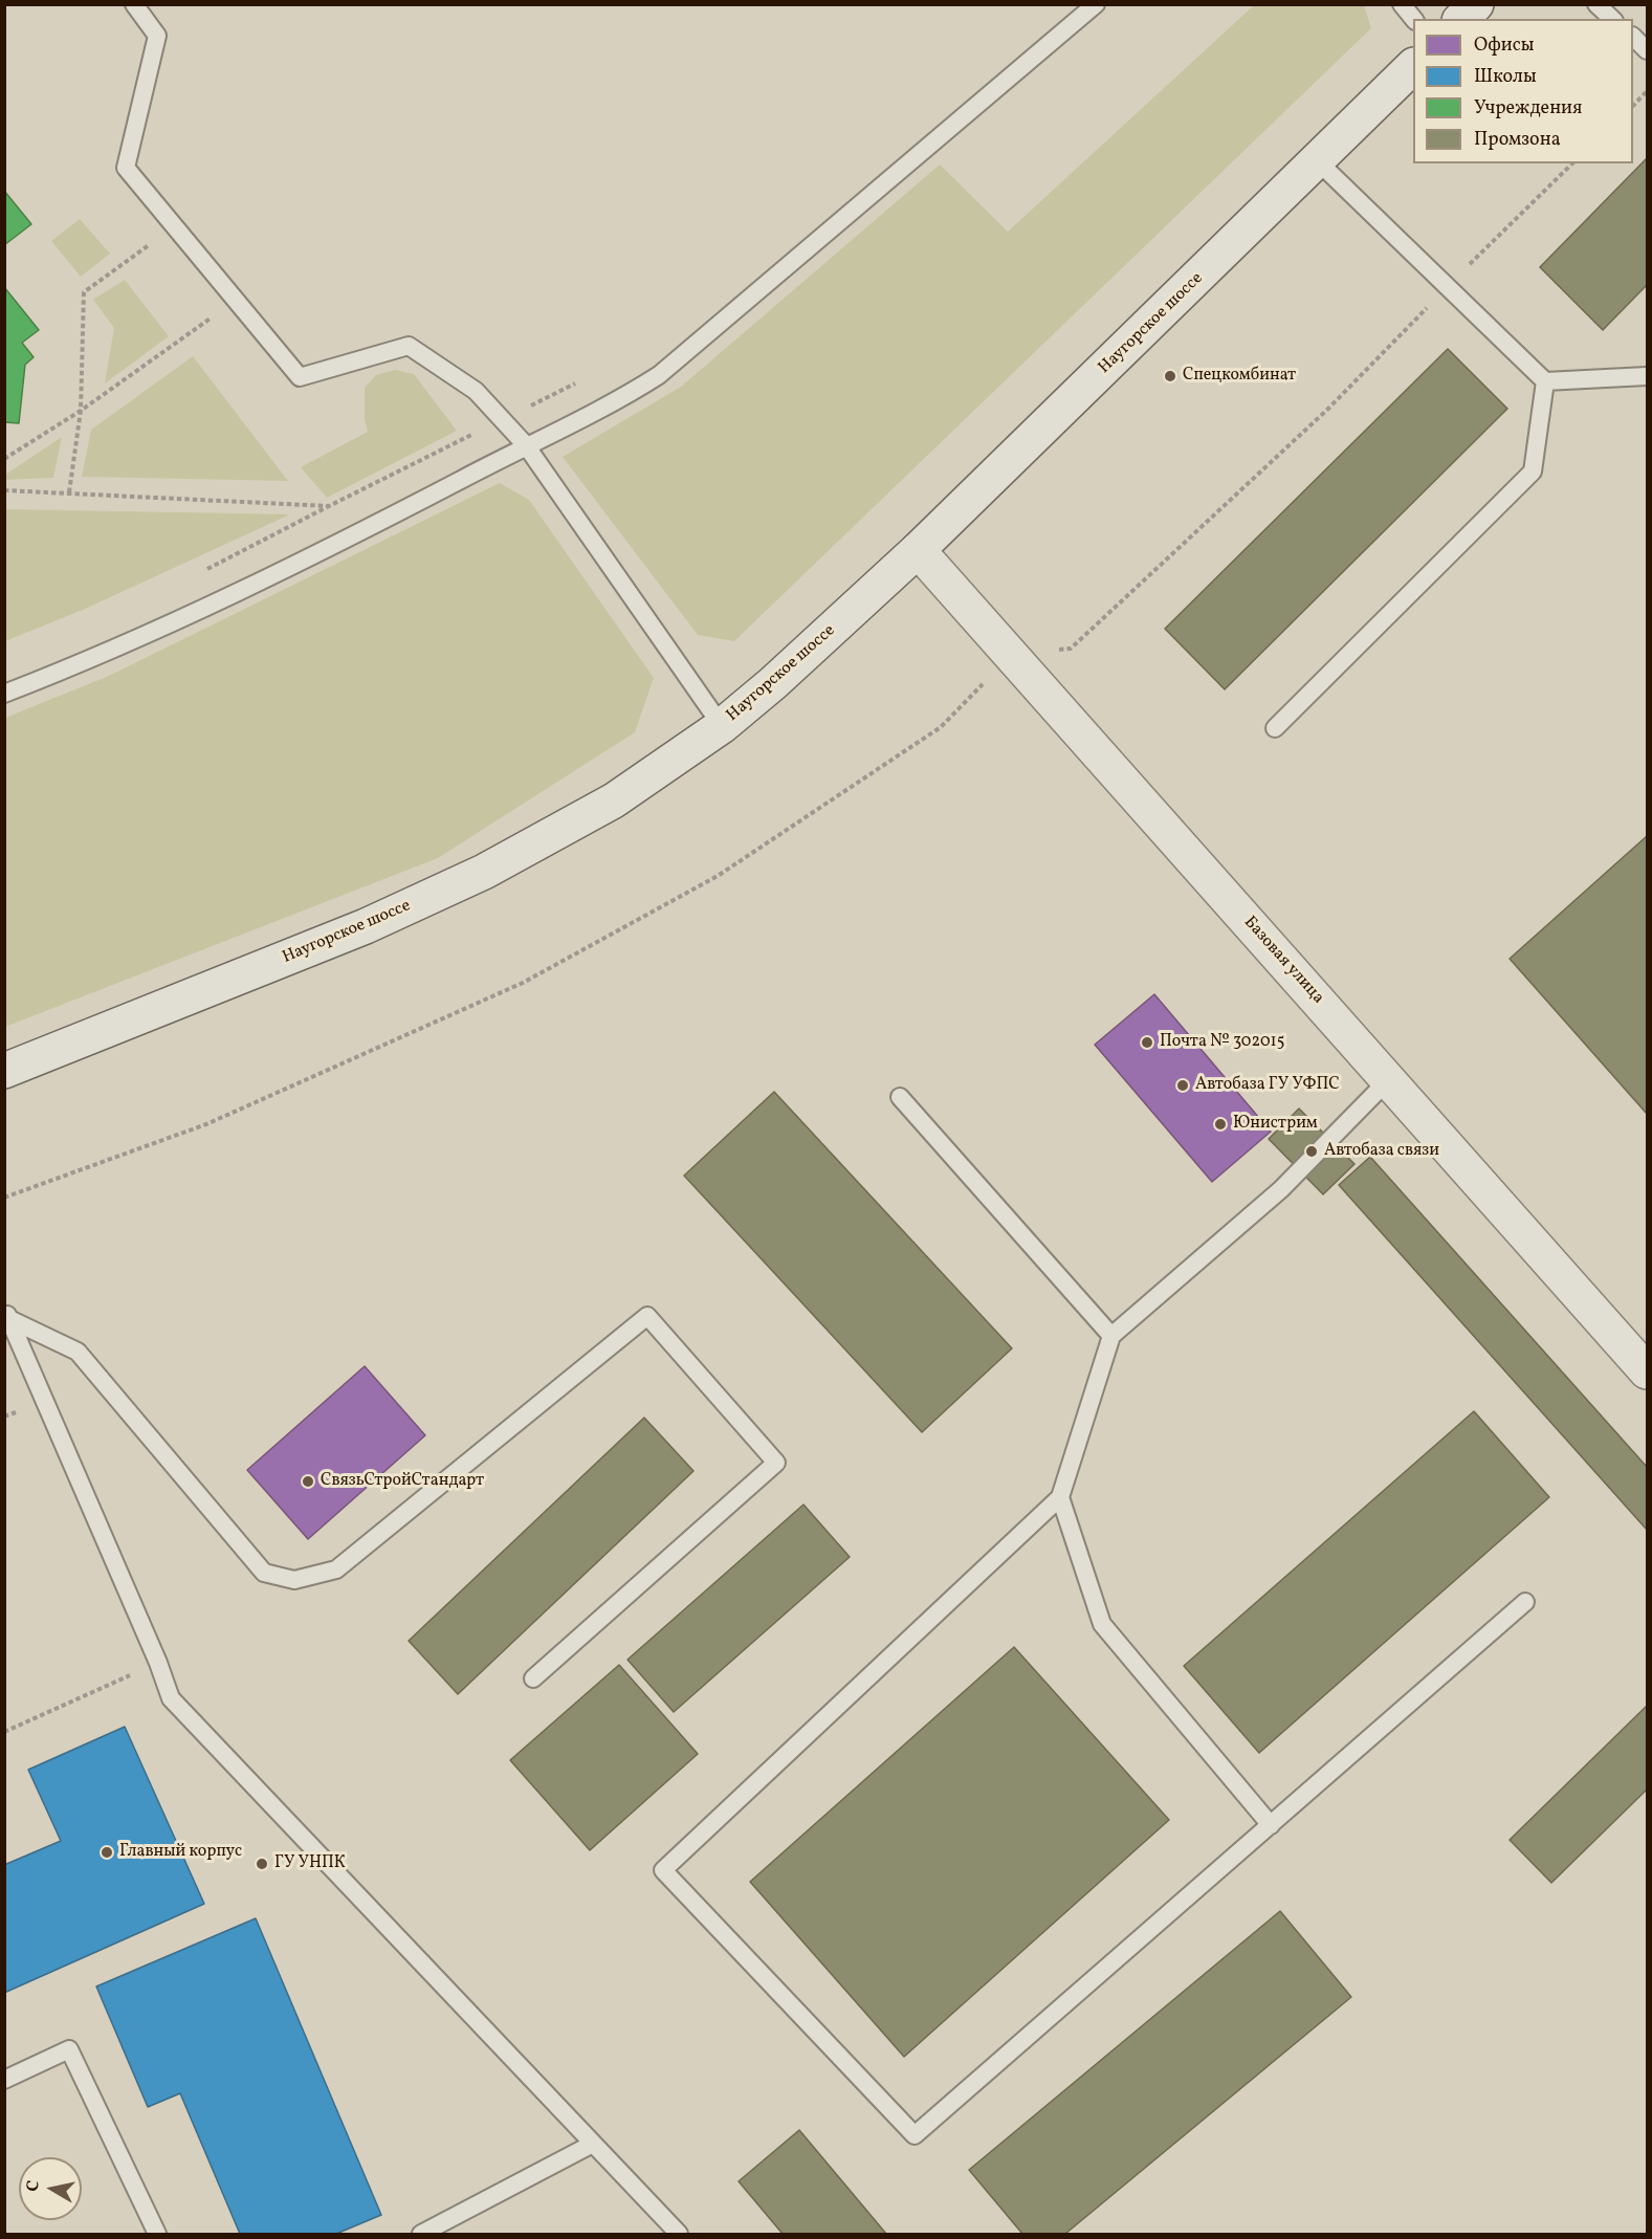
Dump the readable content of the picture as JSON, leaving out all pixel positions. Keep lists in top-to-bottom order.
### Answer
{
  "streets": {
    "main road": ["Наугорское шоссе", "Базовая улица"]
  },
  "crossings": [
    ["Наугорское шоссе", "Базовая улица"]
  ],
  "places": [
    "Спецкомбинат",
    "Почта № 302015",
    "Автобаза ГУ УФПС",
    "Юнистрим",
    "Автобаза связи",
    "СвязьСтройСтандарт",
    "Главный корпус",
    "ГУ УНПК"
  ],
  "legend": [
    "Офисы",
    "Школы",
    "Учреждения",
    "Промзона"
  ],
  "north": "left"
}
